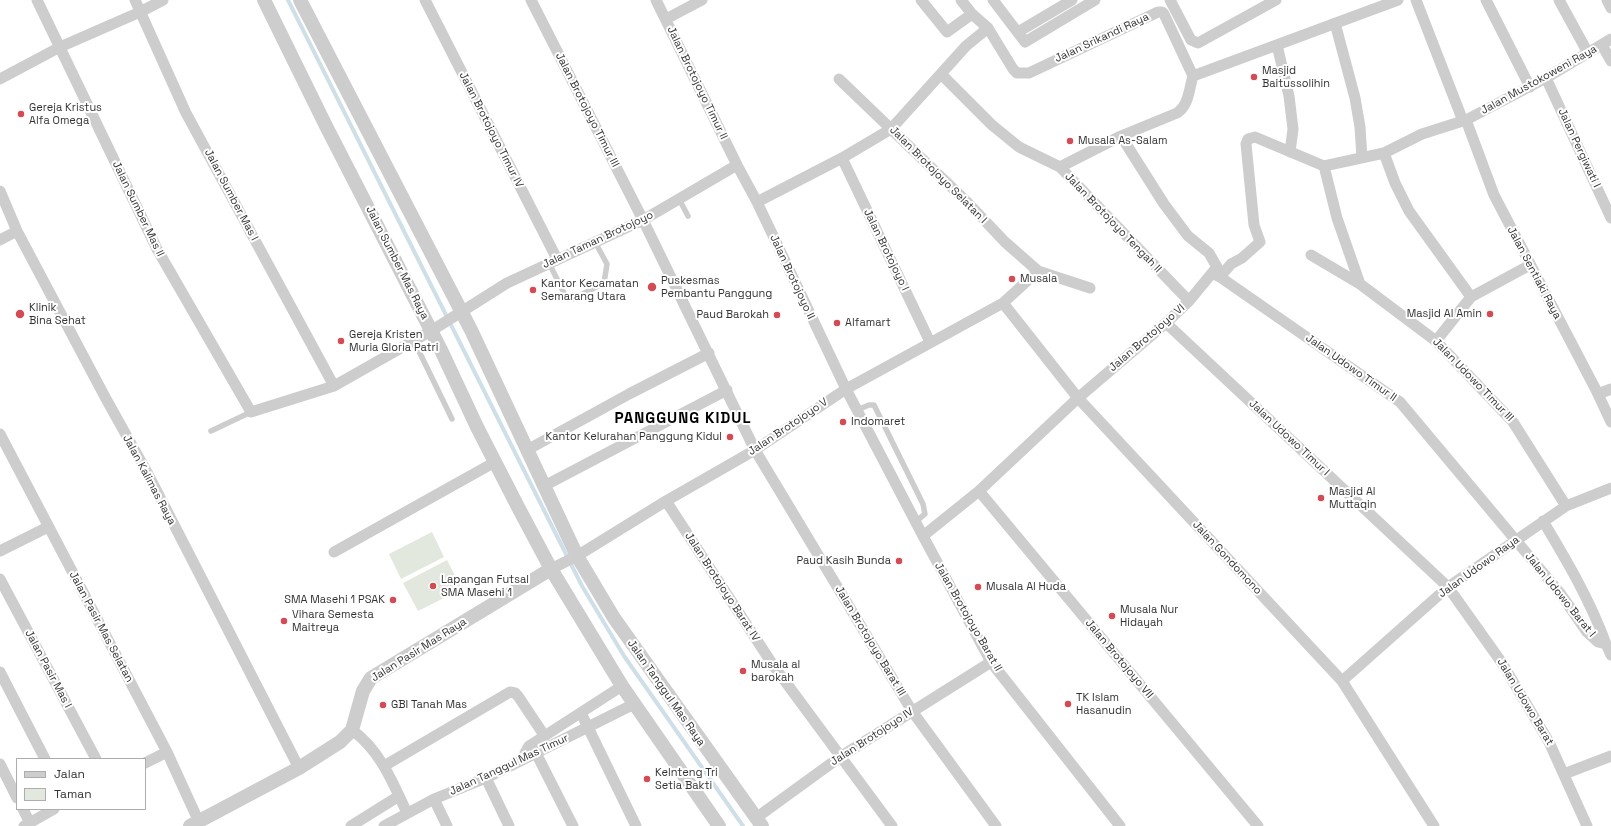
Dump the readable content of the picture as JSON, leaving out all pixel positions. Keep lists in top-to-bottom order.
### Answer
{
  "streets": {
    "street": [
      "Jalan Srikandi Raya",
      "Jalan Mustokoweni Raya",
      "Jalan Brotojoyo Timur II",
      "Jalan Brotojoyo Timur III",
      "Jalan Brotojoyo Timur IV",
      "Jalan Pergiwati I",
      "Jalan Brotojoyo Selatan I",
      "Jalan Sumber Mas I",
      "Jalan Sumber Mas II",
      "Jalan Brotojoyo Tengah II",
      "Jalan Taman Brotojoyo",
      "Jalan Brotojoyo I",
      "Jalan Sumber Mas Raya",
      "Jalan Sentiaki Raya",
      "Jalan Brotojoyo II",
      "Jalan Brotojoyo VI",
      "Jalan Udowo Timur II",
      "Jalan Udowo Timur III",
      "Jalan Brotojoyo V",
      "Jalan Udowo Timur I",
      "Jalan Kalimas Raya",
      "Jalan Gondomono",
      "Jalan Udowo Raya",
      "Jalan Brotojoyo Barat IV",
      "Jalan Udowo Barat I",
      "Jalan Brotojoyo Barat II",
      "Jalan Pasir Mas Selatan",
      "Jalan Brotojoyo Barat III",
      "Jalan Pasir Mas Raya",
      "Jalan Brotojoyo VII",
      "Jalan Pasir Mas I",
      "Jalan Tanggul Mas Raya",
      "Jalan Udowo Barat",
      "Jalan Brotojoyo IV",
      "Jalan Tanggul Mas Timur"
    ]
  },
  "crossings": [
    ["Jalan Mustokoweni Raya", "Jalan Pergiwati I"],
    ["Jalan Mustokoweni Raya", "Jalan Sentiaki Raya"],
    ["Jalan Brotojoyo Timur II", "Jalan Taman Brotojoyo"],
    ["Jalan Brotojoyo Timur II", "Jalan Brotojoyo II"],
    ["Jalan Brotojoyo Timur III", "Jalan Taman Brotojoyo"],
    ["Jalan Brotojoyo Timur III", "Jalan Brotojoyo Barat III"],
    ["Jalan Brotojoyo Timur IV", "Jalan Taman Brotojoyo"],
    ["Jalan Brotojoyo Selatan I", "Jalan Brotojoyo V"],
    ["Jalan Sumber Mas I", "Jalan Taman Brotojoyo"],
    ["Jalan Sumber Mas II", "Jalan Taman Brotojoyo"],
    ["Jalan Brotojoyo Tengah II", "Jalan Brotojoyo VI"],
    ["Jalan Taman Brotojoyo", "Jalan Sumber Mas Raya"],
    ["Jalan Taman Brotojoyo", "Jalan Brotojoyo II"],
    ["Jalan Brotojoyo I", "Jalan Brotojoyo V"],
    ["Jalan Sumber Mas Raya", "Jalan Brotojoyo V"],
    ["Jalan Sumber Mas Raya", "Jalan Pasir Mas Raya"],
    ["Jalan Brotojoyo II", "Jalan Brotojoyo V"],
    ["Jalan Brotojoyo II", "Jalan Brotojoyo Barat II"],
    ["Jalan Brotojoyo VI", "Jalan Udowo Timur II"],
    ["Jalan Brotojoyo VI", "Jalan Udowo Timur I"],
    ["Jalan Brotojoyo VI", "Jalan Gondomono"],
    ["Jalan Udowo Timur II", "Jalan Udowo Raya"],
    ["Jalan Udowo Timur II", "Jalan Udowo Barat I"],
    ["Jalan Udowo Timur III", "Jalan Udowo Raya"],
    ["Jalan Brotojoyo V", "Jalan Gondomono"],
    ["Jalan Brotojoyo V", "Jalan Brotojoyo Barat IV"],
    ["Jalan Brotojoyo V", "Jalan Brotojoyo Barat II"],
    ["Jalan Brotojoyo V", "Jalan Brotojoyo Barat III"],
    ["Jalan Brotojoyo V", "Jalan Pasir Mas Raya"],
    ["Jalan Brotojoyo V", "Jalan Tanggul Mas Raya"],
    ["Jalan Udowo Timur I", "Jalan Udowo Raya"],
    ["Jalan Udowo Timur I", "Jalan Udowo Barat"],
    ["Jalan Gondomono", "Jalan Udowo Raya"],
    ["Jalan Udowo Raya", "Jalan Udowo Barat I"],
    ["Jalan Udowo Raya", "Jalan Udowo Barat"],
    ["Jalan Brotojoyo Barat IV", "Jalan Brotojoyo IV"],
    ["Jalan Brotojoyo Barat II", "Jalan Brotojoyo IV"],
    ["Jalan Brotojoyo Barat III", "Jalan Brotojoyo IV"],
    ["Jalan Tanggul Mas Raya", "Jalan Brotojoyo IV"]
  ],
  "districts": ["PANGGUNG KIDUL"],
  "places": [
    "Masjid Baitussolihin",
    "Gereja Kristus Alfa Omega",
    "Musala As-Salam",
    "Musala",
    "Puskesmas Pembantu Panggung",
    "Kantor Kecamatan Semarang Utara",
    "Klinik Bina Sehat",
    "Masjid Al Amin",
    "Paud Barokah",
    "Alfamart",
    "Gereja Kristen Muria Gloria Patri",
    "Indomaret",
    "Kantor Kelurahan Panggung Kidul",
    "Masjid Al Muttaqin",
    "Paud Kasih Bunda",
    "Lapangan Futsal SMA Masehi 1",
    "Musala Al Huda",
    "SMA Masehi 1 PSAK",
    "Musala Nur Hidayah",
    "Vihara Semesta Maitreya",
    "Musala al barokah",
    "TK Islam Hasanudin",
    "GBI Tanah Mas",
    "Kelnteng Tri Setia Bakti"
  ],
  "legend": ["Jalan", "Taman"]
}
